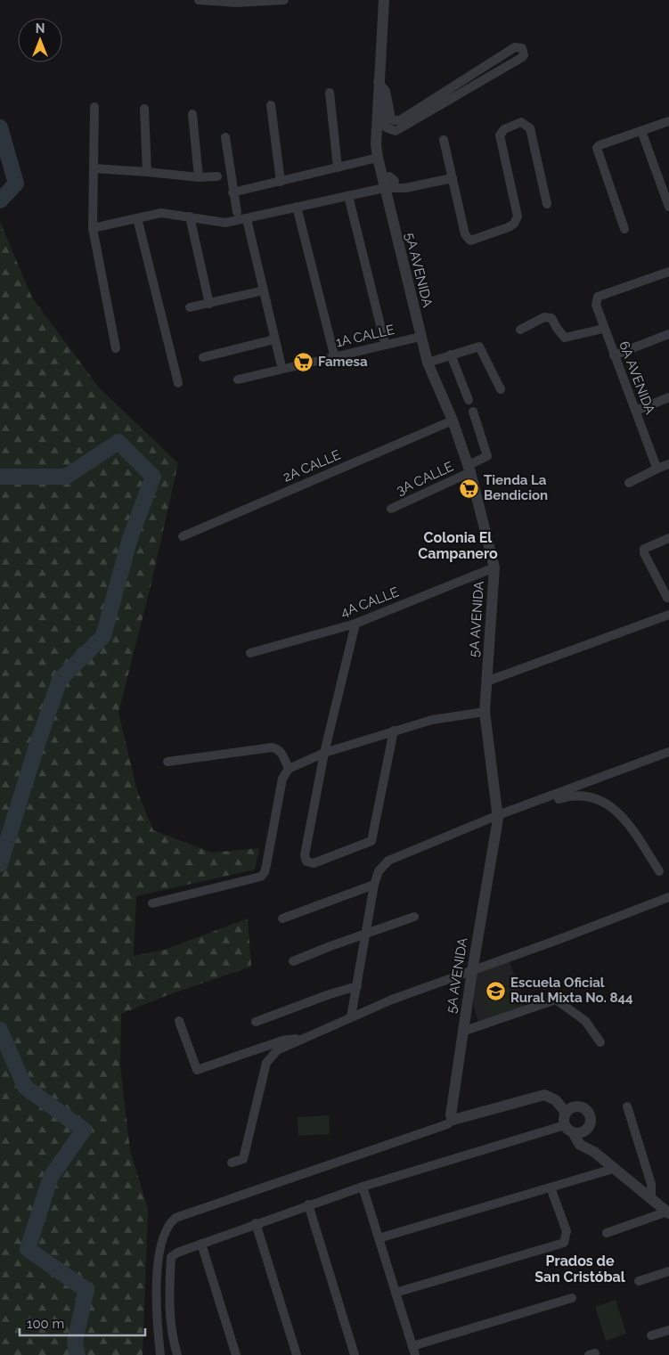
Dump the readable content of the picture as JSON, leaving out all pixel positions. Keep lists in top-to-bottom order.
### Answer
{
  "streets": {
    "street": [
      "5A AVENIDA",
      "1A CALLE",
      "6A AVENIDA",
      "2A CALLE",
      "3A CALLE",
      "4A CALLE"
    ]
  },
  "crossings": [
    ["5A AVENIDA", "1A CALLE"],
    ["5A AVENIDA", "2A CALLE"],
    ["5A AVENIDA", "3A CALLE"],
    ["5A AVENIDA", "4A CALLE"]
  ],
  "districts": ["Colonia El Campanero", "Prados de San Cristóbal"],
  "places": {
    "supermarket": ["Famesa", "Tienda La Bendicion"],
    "school or university": ["Escuela Oficial Rural Mixta No. 844"]
  },
  "scale_bar": "100 m",
  "north": "top"
}
